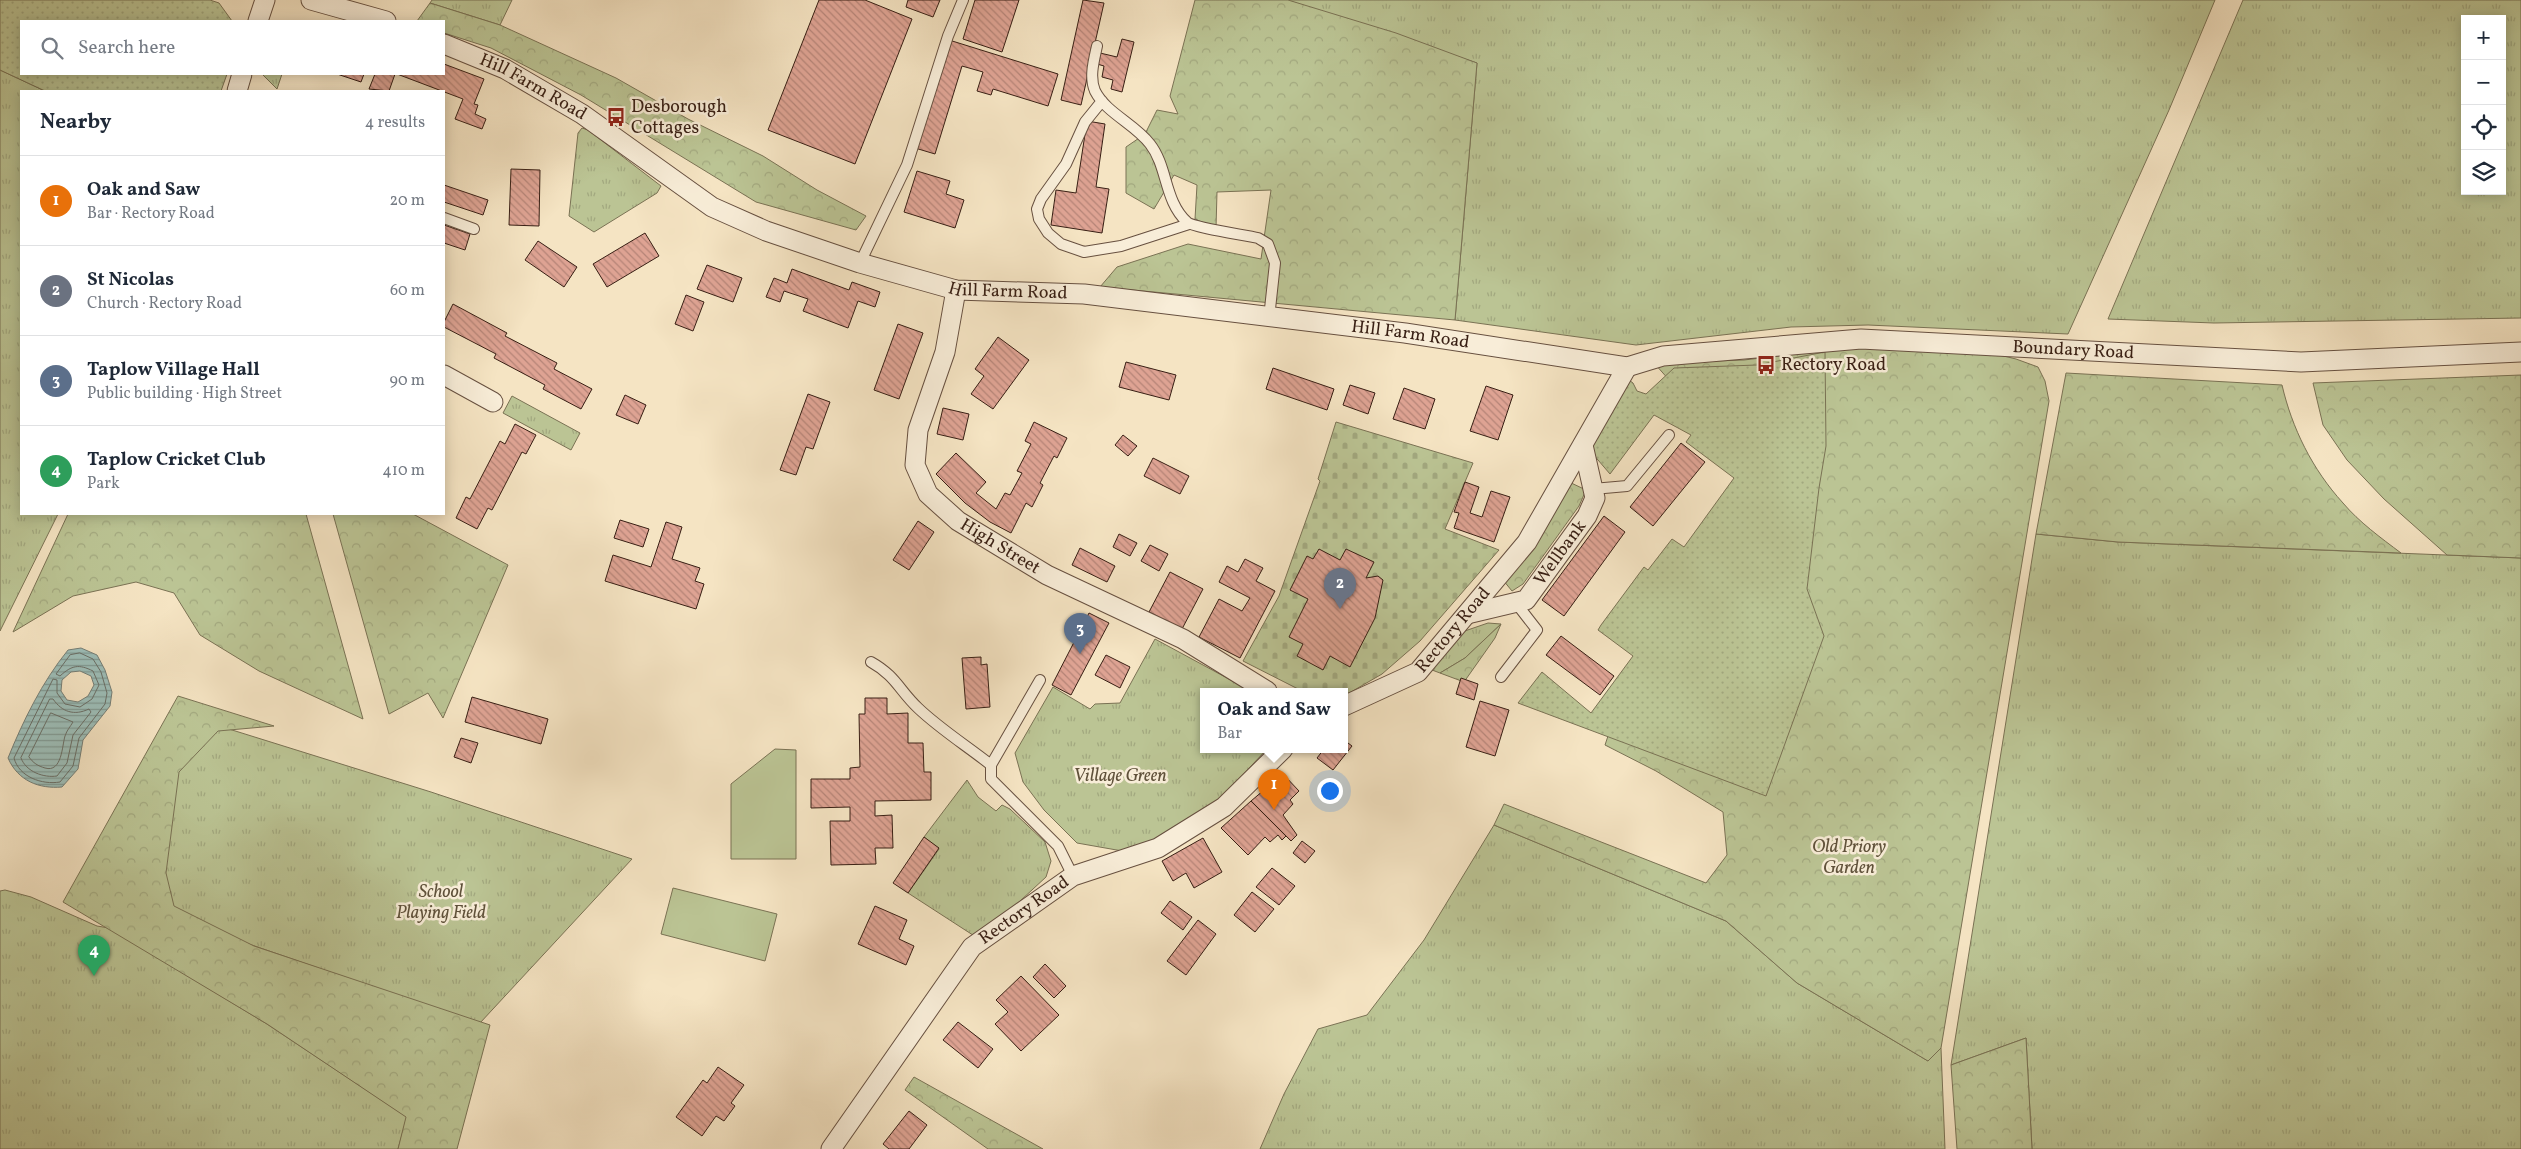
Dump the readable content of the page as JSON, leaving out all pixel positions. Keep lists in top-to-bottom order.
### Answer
{
  "streets": {
    "street": [
      "Hill Farm Road",
      "Boundary Road",
      "High Street",
      "Wellbank",
      "Rectory Road"
    ]
  },
  "crossings": [
    ["Hill Farm Road", "Boundary Road"],
    ["Hill Farm Road", "High Street"],
    ["Hill Farm Road", "Rectory Road"],
    ["Boundary Road", "Rectory Road"],
    ["Wellbank", "Rectory Road"]
  ],
  "parks": ["Village Green", "Old Priory Garden", "School Playing Field"],
  "places": {
    "bus stop": ["Desborough Cottages", "Rectory Road"]
  },
  "page": {
    "map_buttons": ["+", "−"],
    "search": "Search here",
    "heading": ["Nearby", "4 results"],
    "list": [
      {
        "mark": "1",
        "name": "Oak and Saw",
        "note": "Bar · Rectory Road",
        "value": "20 m"
      },
      {
        "mark": "2",
        "name": "St Nicolas",
        "note": "Church · Rectory Road",
        "value": "60 m"
      },
      {
        "mark": "3",
        "name": "Taplow Village Hall",
        "note": "Public building · High Street",
        "value": "90 m"
      },
      {
        "mark": "4",
        "name": "Taplow Cricket Club",
        "note": "Park",
        "value": "410 m"
      }
    ],
    "pins": [
      "2",
      "3",
      "1",
      "4"
    ],
    "popup": ["Oak and Saw", "Bar"]
  }
}
